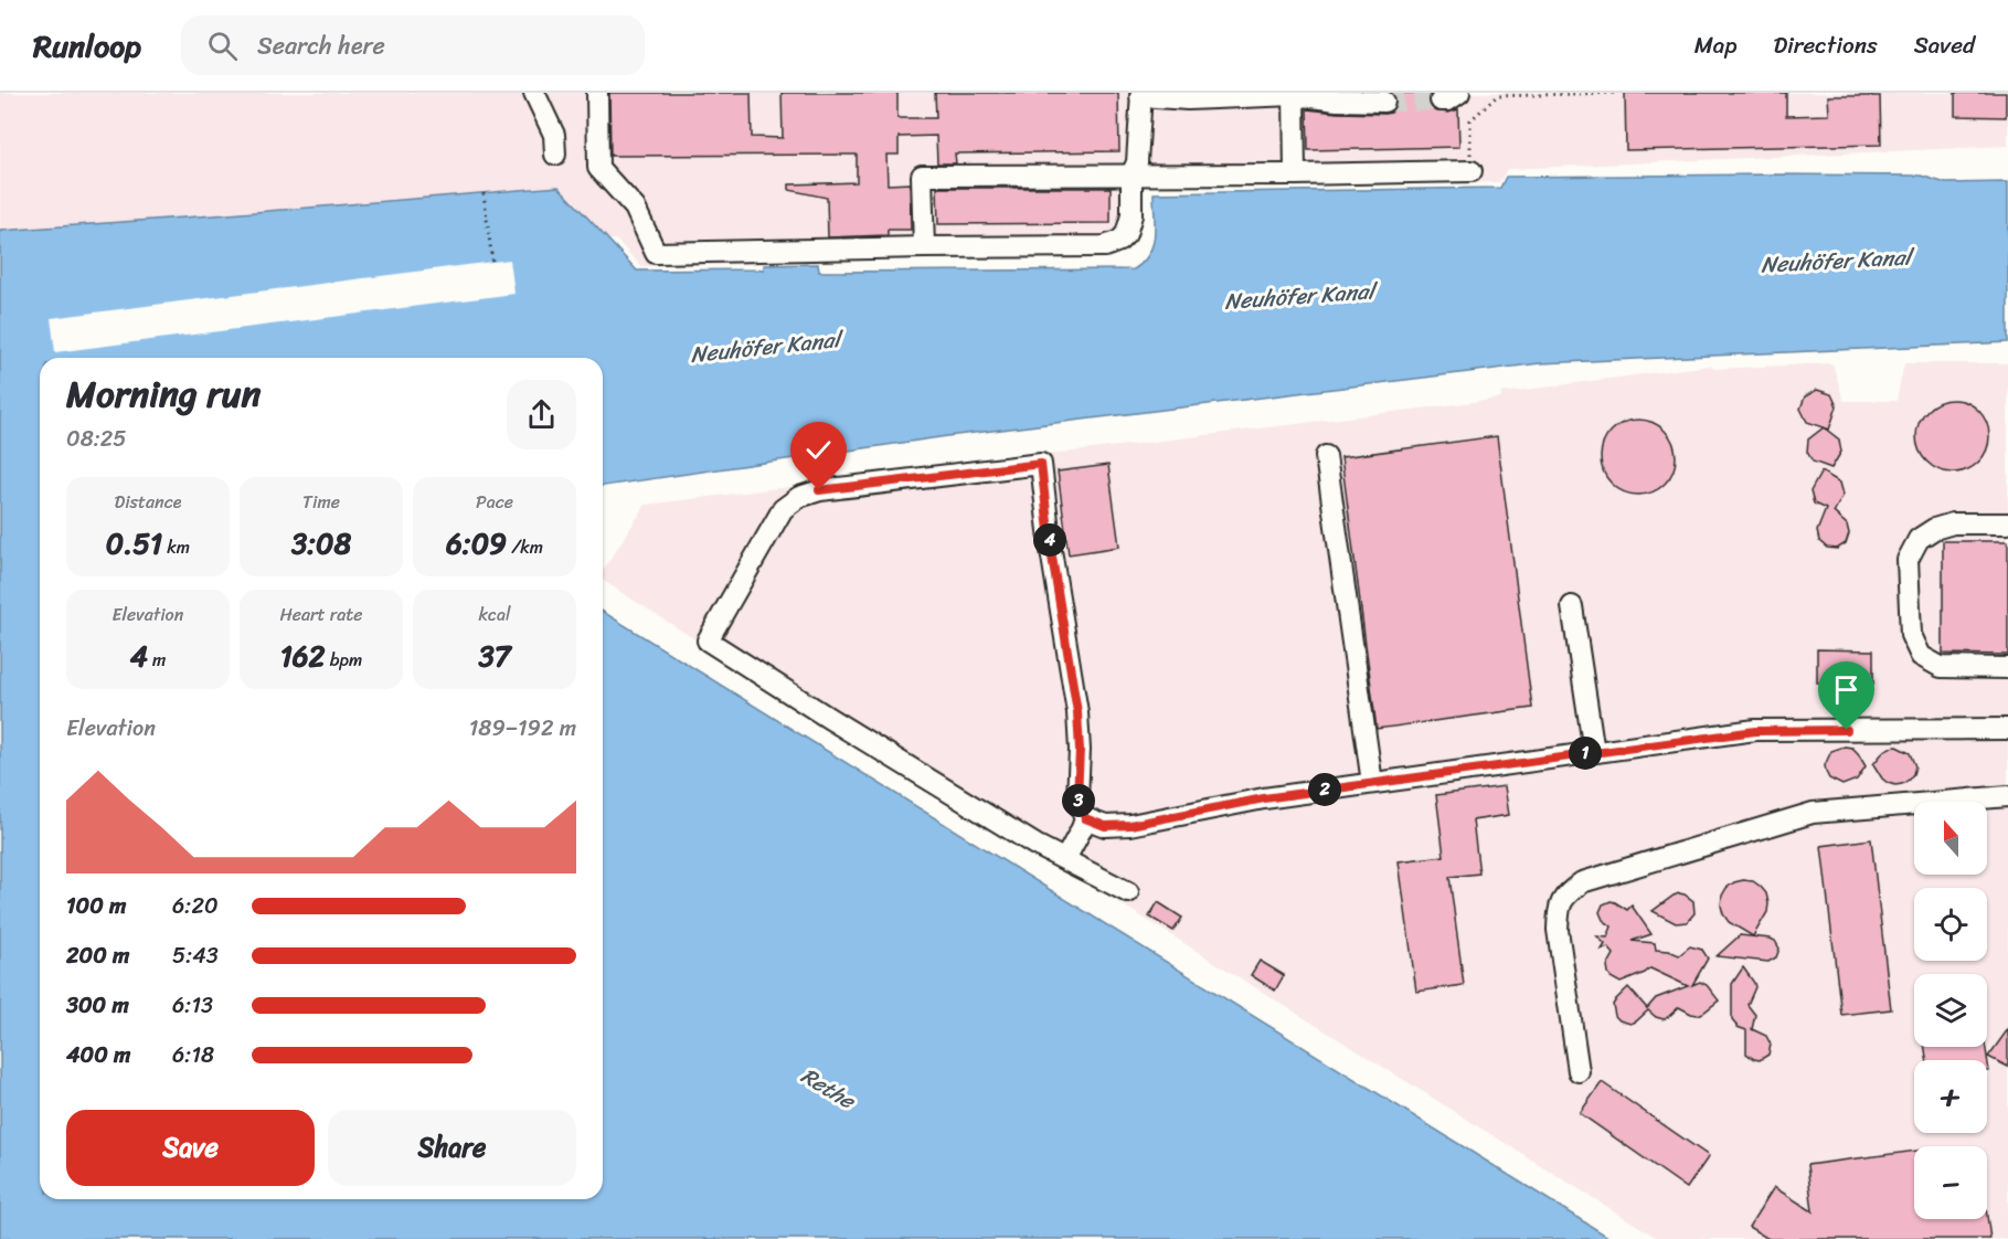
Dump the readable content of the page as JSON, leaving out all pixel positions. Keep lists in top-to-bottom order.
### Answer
{
  "water": ["Neuhöfer Kanal", "Rethe"],
  "north": "top",
  "page": {
    "header": "Runloop",
    "search": "Search here",
    "nav": ["Map", "Directions", "Saved"],
    "heading": ["Morning run", "08:25"],
    "stats": [
      ["Distance", "0.51 km"],
      ["Time", "3:08"],
      ["Pace", "6:09 /km"],
      ["Elevation", "4 m"],
      ["Heart rate", "162 bpm"],
      ["kcal", "37"]
    ],
    "pins": [
      "4",
      "1",
      "2",
      "3"
    ],
    "chart": ["Elevation", "189–192 m"],
    "map_buttons": ["+", "−"],
    "list": [
      {
        "name": "100 m",
        "note": "6:20"
      },
      {
        "name": "200 m",
        "note": "5:43"
      },
      {
        "name": "300 m",
        "note": "6:13"
      },
      {
        "name": "400 m",
        "note": "6:18"
      }
    ],
    "buttons": ["Save", "Share"]
  }
}
